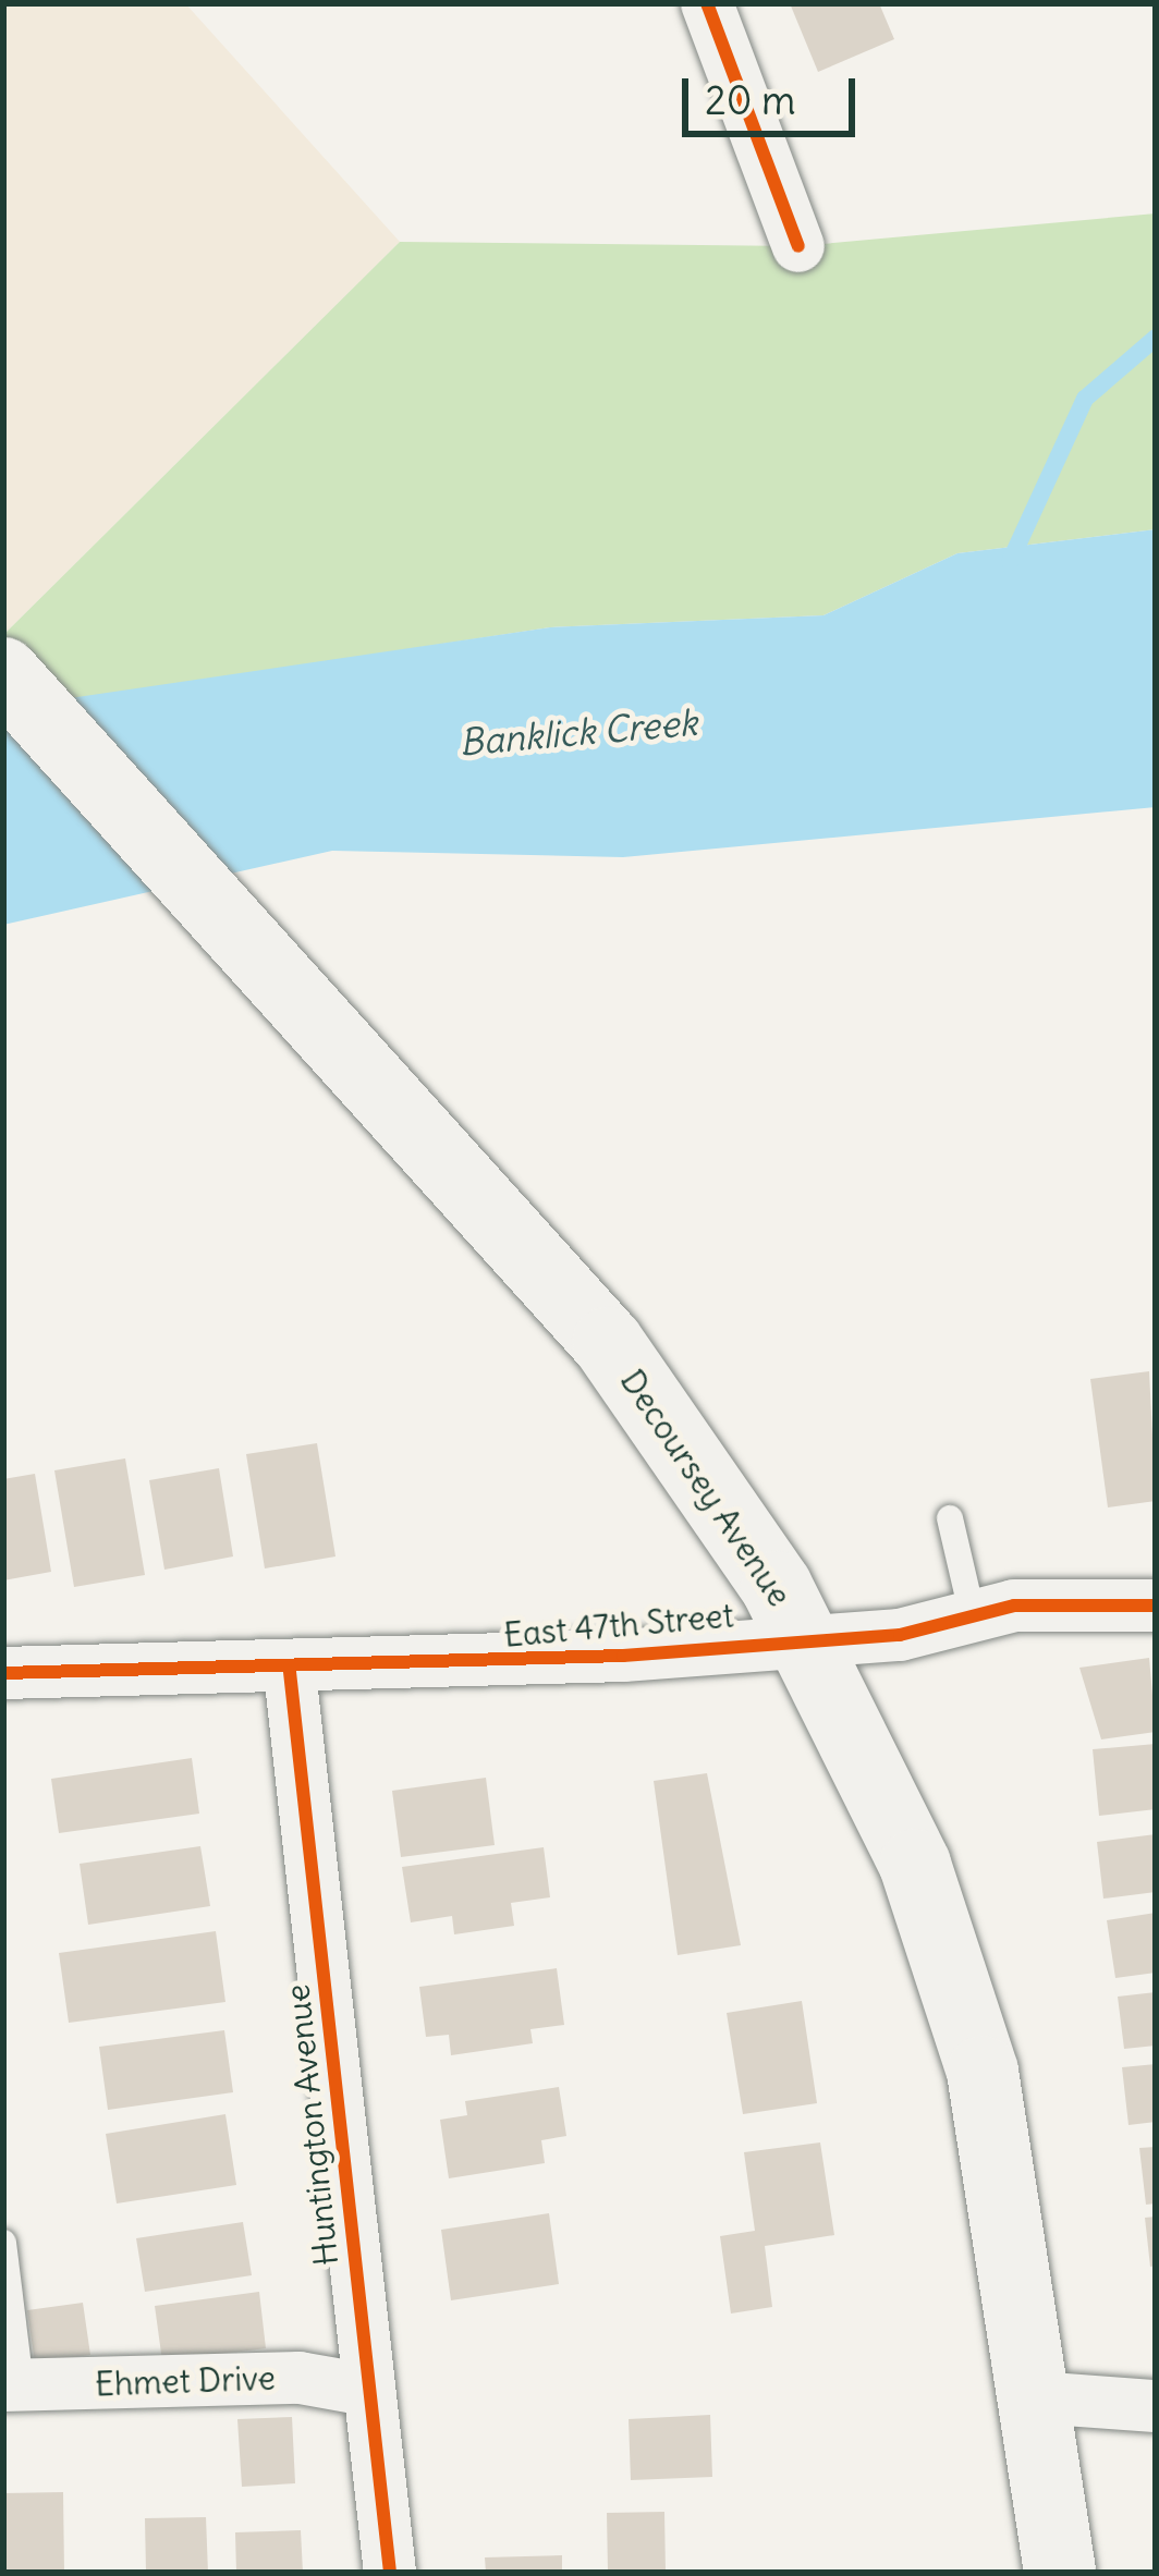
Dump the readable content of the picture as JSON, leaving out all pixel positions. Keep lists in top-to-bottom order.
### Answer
{
  "streets": {
    "main road": ["Decoursey Avenue"],
    "street": ["East 47th Street", "Huntington Avenue", "Ehmet Drive"]
  },
  "crossings": [
    ["Decoursey Avenue", "East 47th Street"],
    ["East 47th Street", "Huntington Avenue"],
    ["Huntington Avenue", "Ehmet Drive"]
  ],
  "water": ["Banklick Creek"],
  "scale_bar": "20 m"
}
